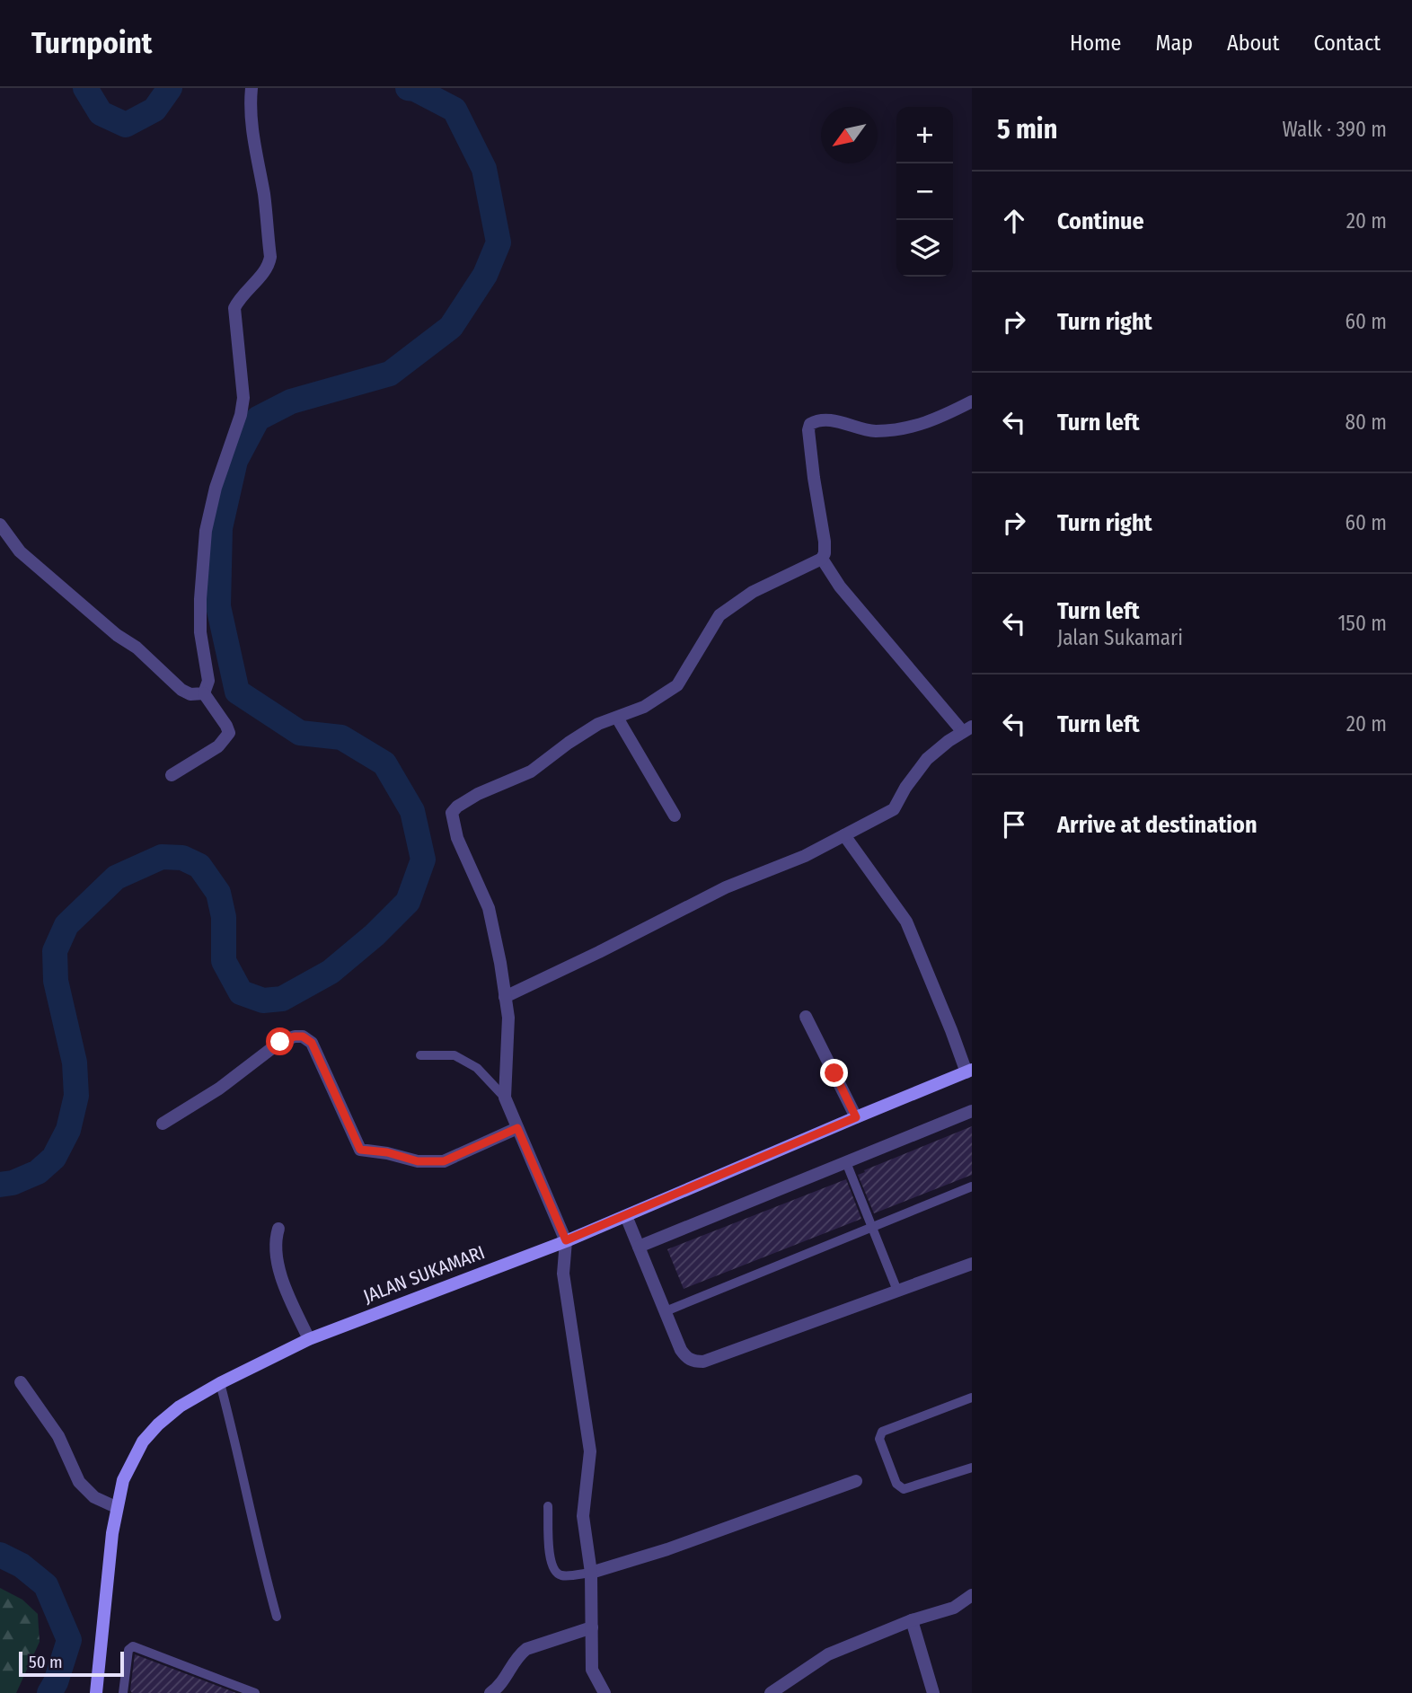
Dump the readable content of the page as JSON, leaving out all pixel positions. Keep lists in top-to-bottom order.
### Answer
{
  "streets": {
    "street": ["JALAN SUKAMARI"]
  },
  "scale_bar": "50 m",
  "north": "bottom left",
  "page": {
    "header": "Turnpoint",
    "nav": [
      "Home",
      "Map",
      "About",
      "Contact"
    ],
    "heading": ["5 min", "Walk · 390 m"],
    "map_buttons": ["+", "−"],
    "list": [
      ["Continue", "20 m"],
      ["Turn right", "60 m"],
      ["Turn left", "80 m"],
      ["Turn right", "60 m"],
      ["Turn left", "Jalan Sukamari", "150 m"],
      ["Turn left", "20 m"],
      "Arrive at destination"
    ],
    "scale": "50 m"
  }
}
